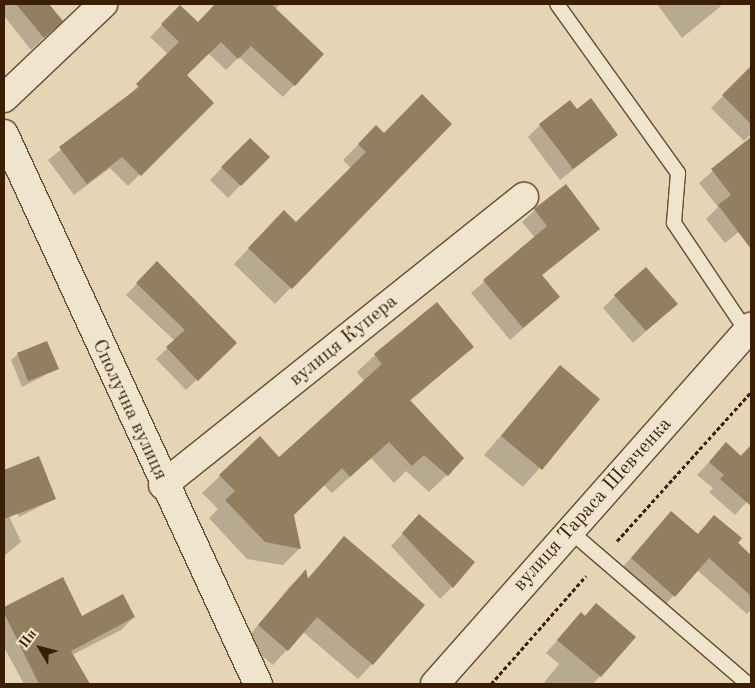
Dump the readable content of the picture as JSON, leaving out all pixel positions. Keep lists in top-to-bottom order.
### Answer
{
  "streets": {
    "street": ["вулиця Купера", "Сполучна вулиця", "вулиця Тараса Шевченка"]
  },
  "crossings": [
    ["вулиця Купера", "Сполучна вулиця"]
  ],
  "north": "top left"
}
